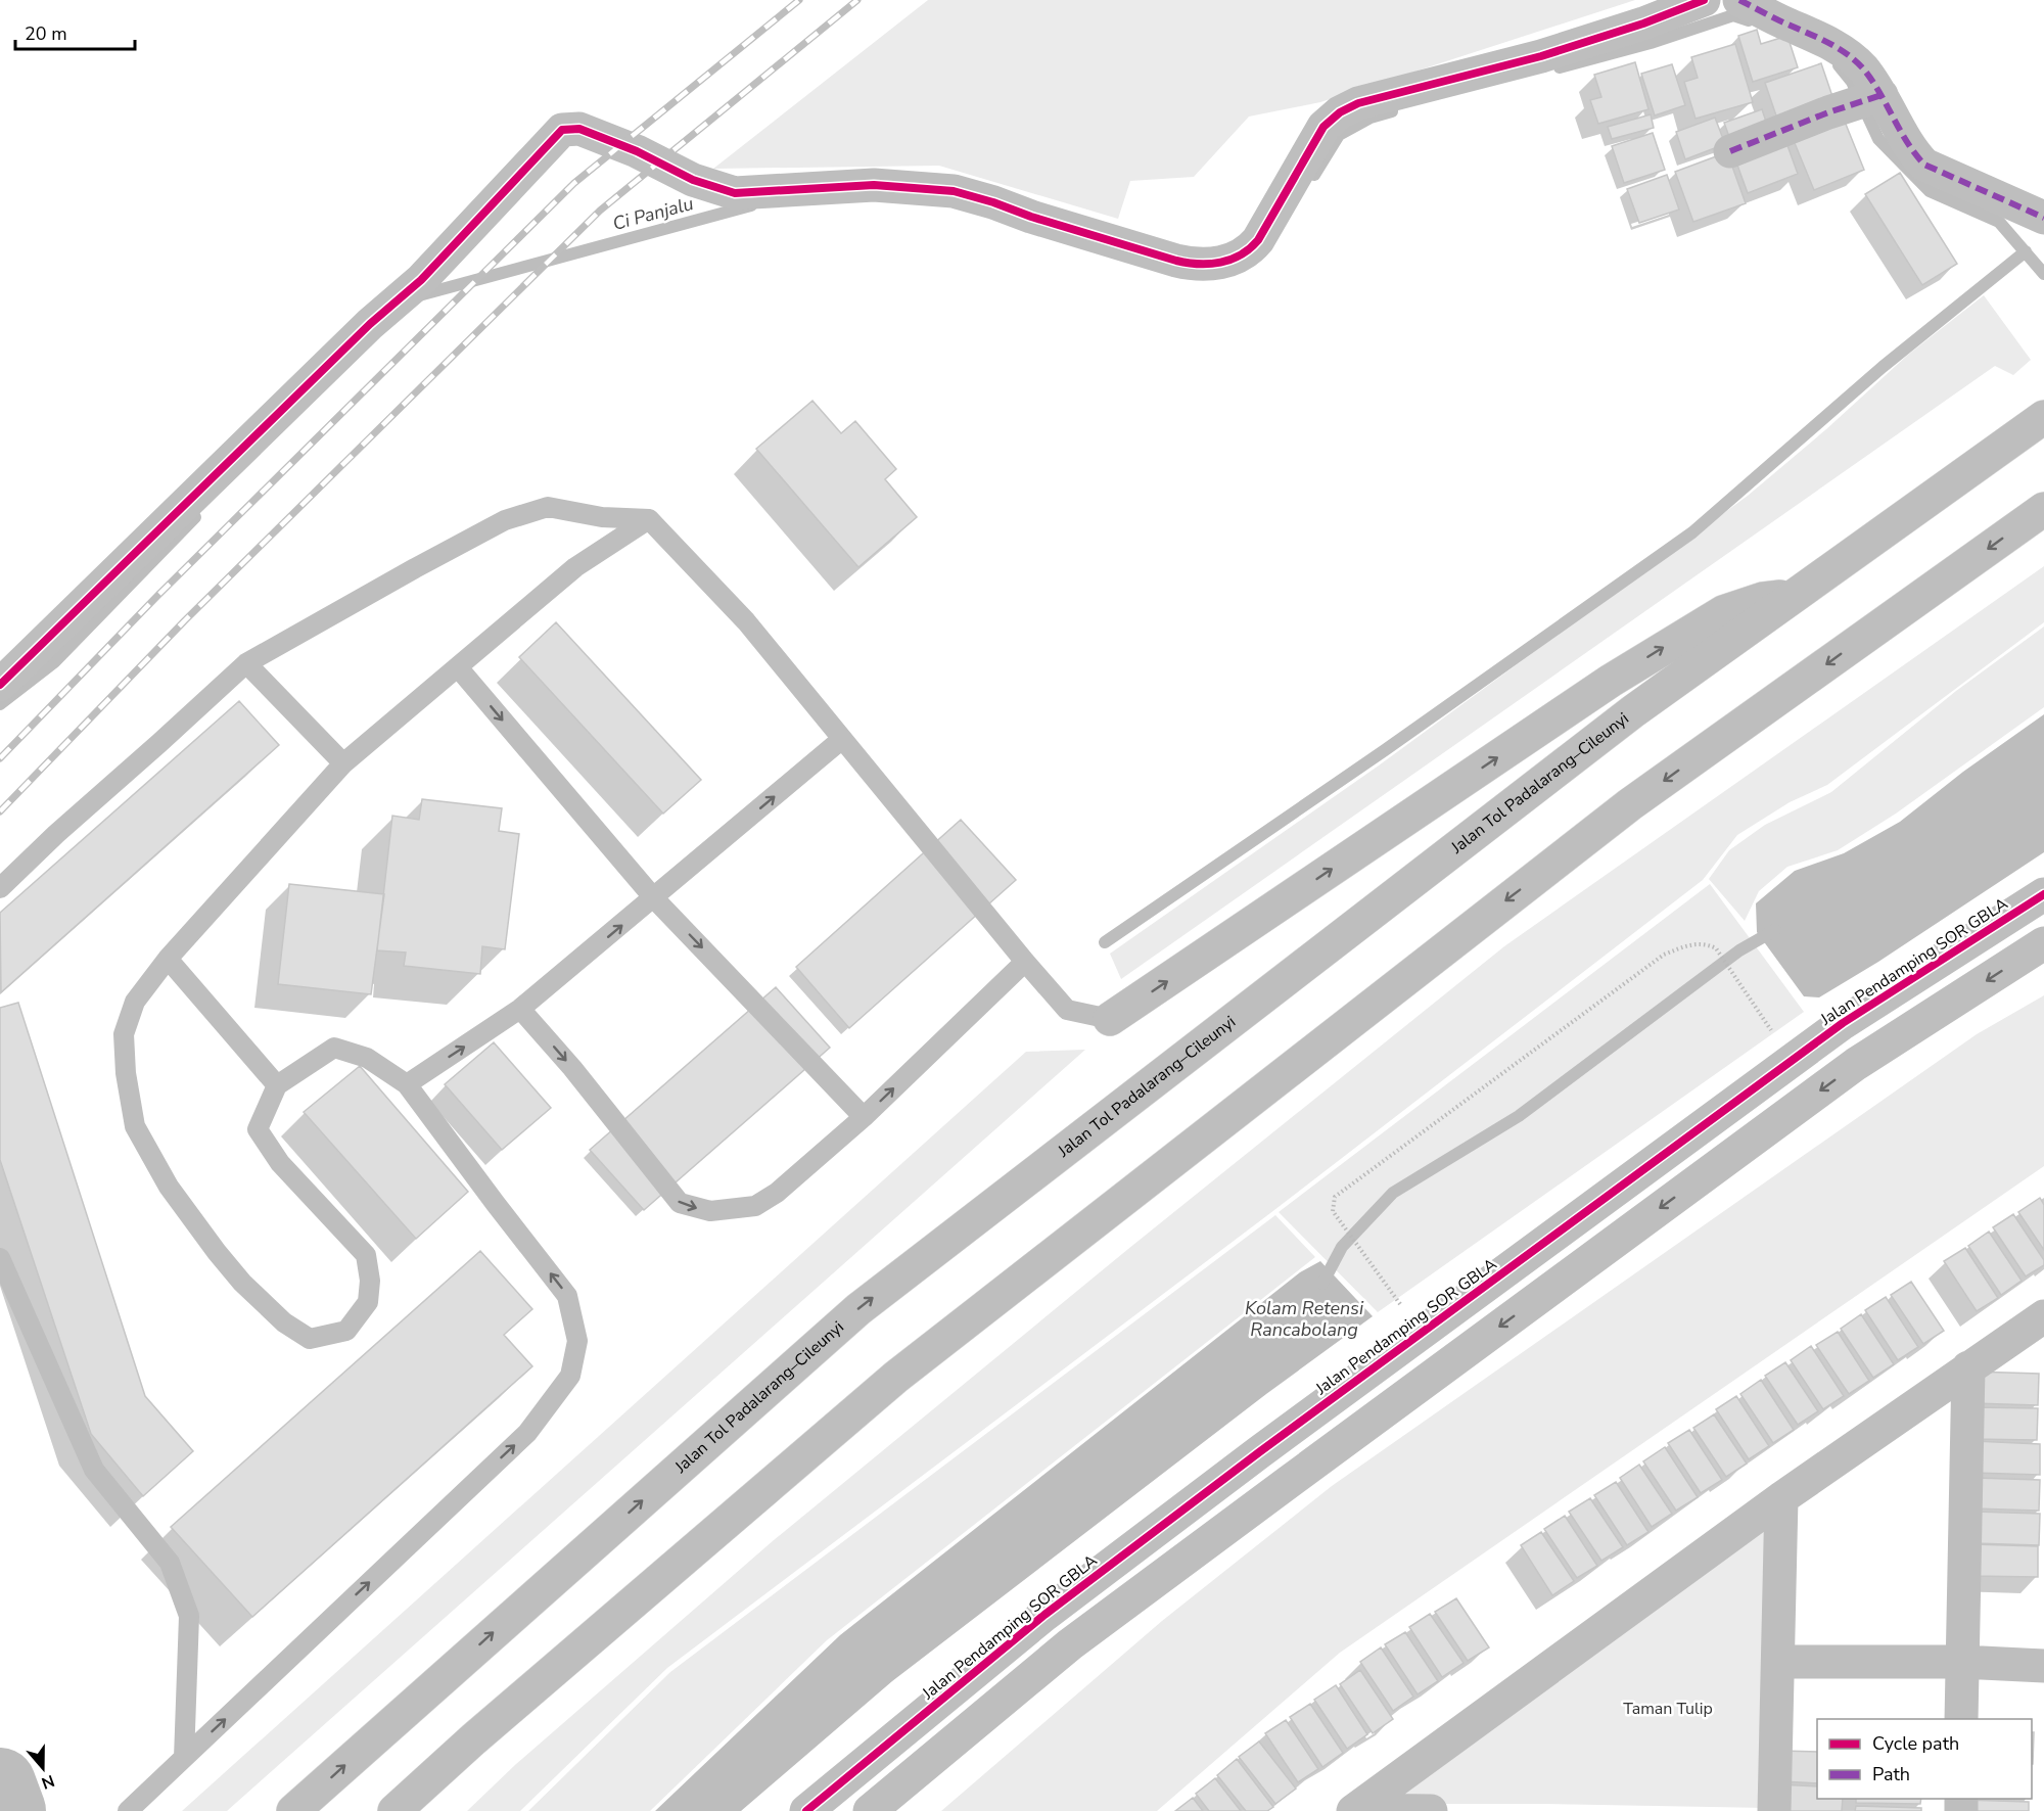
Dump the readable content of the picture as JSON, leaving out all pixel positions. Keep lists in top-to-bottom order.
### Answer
{
  "streets": {
    "main road": ["Jalan Tol Padalarang–Cileunyi", "Jalan Pendamping SOR GBLA"]
  },
  "water": ["Ci Panjalu", "Kolam Retensi Rancabolang"],
  "parks": ["Taman Tulip"],
  "legend": ["Cycle path", "Path"],
  "scale_bar": "20 m",
  "north": "bottom"
}
